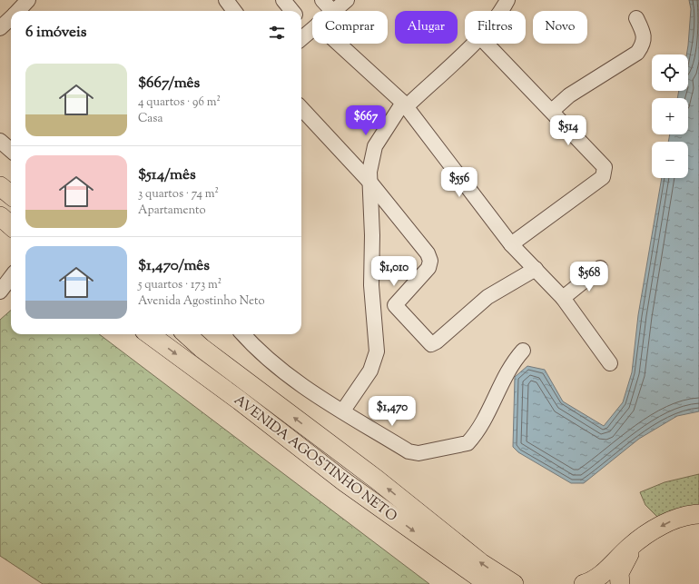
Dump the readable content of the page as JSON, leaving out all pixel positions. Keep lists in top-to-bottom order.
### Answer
{
  "streets": {
    "main road": ["AVENIDA AGOSTINHO NETO"]
  },
  "page": {
    "chip": [
      "Comprar",
      "Alugar",
      "Filtros",
      "Novo"
    ],
    "heading": "6 imóveis",
    "map_buttons": ["+", "−"],
    "list": [
      {
        "name": "$667/mês",
        "note": "4 quartos · 96 m² · Casa"
      },
      {
        "name": "$514/mês",
        "note": "3 quartos · 74 m² · Apartamento"
      },
      {
        "name": "$1,470/mês",
        "note": "5 quartos · 173 m² · Avenida Agostinho Neto"
      }
    ],
    "price": [
      "$667",
      "$514",
      "$556",
      "$1,010",
      "$568",
      "$1,470"
    ]
  }
}
